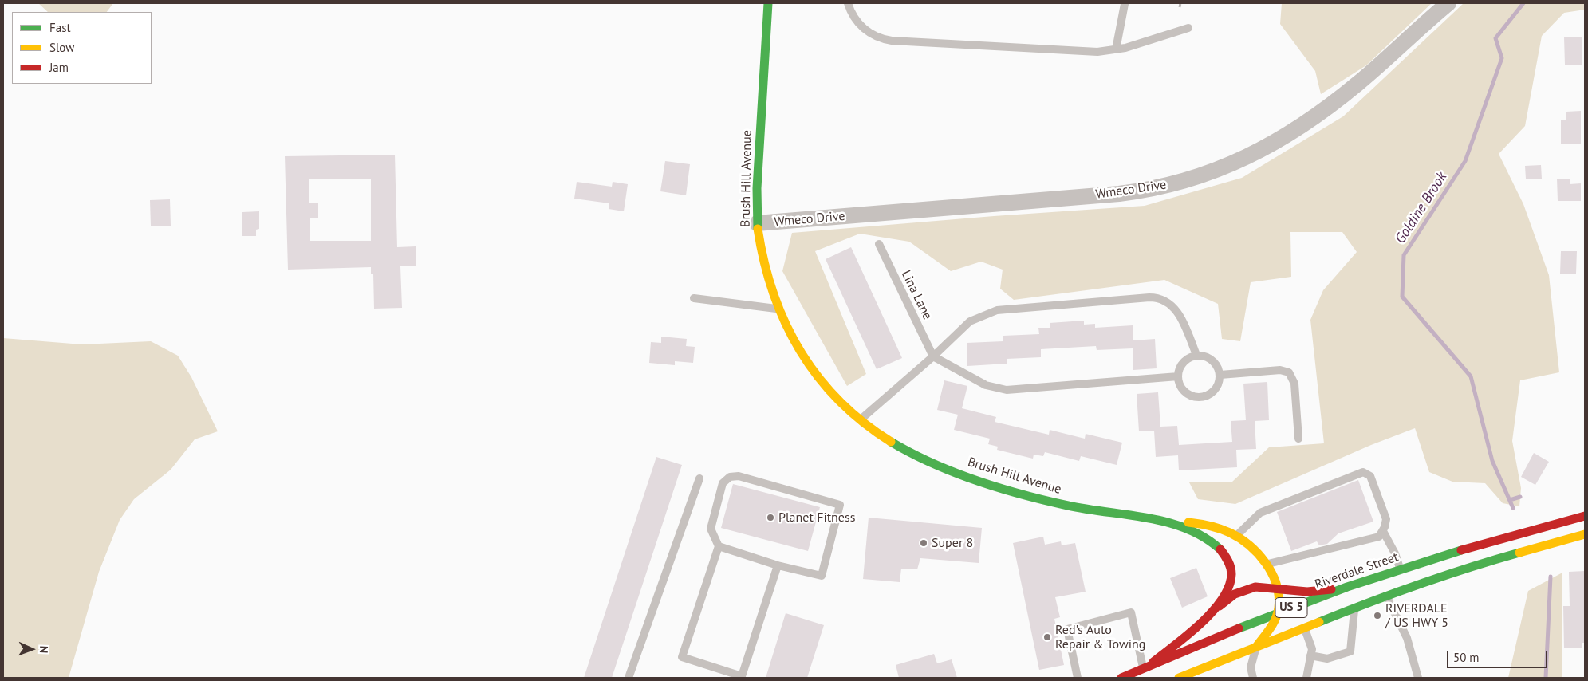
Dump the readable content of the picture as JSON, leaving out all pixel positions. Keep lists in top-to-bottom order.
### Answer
{
  "streets": {
    "street": [
      "Brush Hill Avenue",
      "Wmeco Drive",
      "Riverdale Street",
      "US 5"
    ],
    "lane": ["Lina Lane"]
  },
  "crossings": [
    ["Brush Hill Avenue", "Wmeco Drive"],
    ["Brush Hill Avenue", "Riverdale Street"],
    ["Brush Hill Avenue", "US 5"]
  ],
  "water": ["Goldine Brook"],
  "places": [
    "Planet Fitness",
    "Super 8",
    "RIVERDALE / US HWY 5",
    "Red's Auto Repair & Towing"
  ],
  "legend": ["Fast", "Slow", "Jam"],
  "scale_bar": "50 m",
  "north": "right"
}
